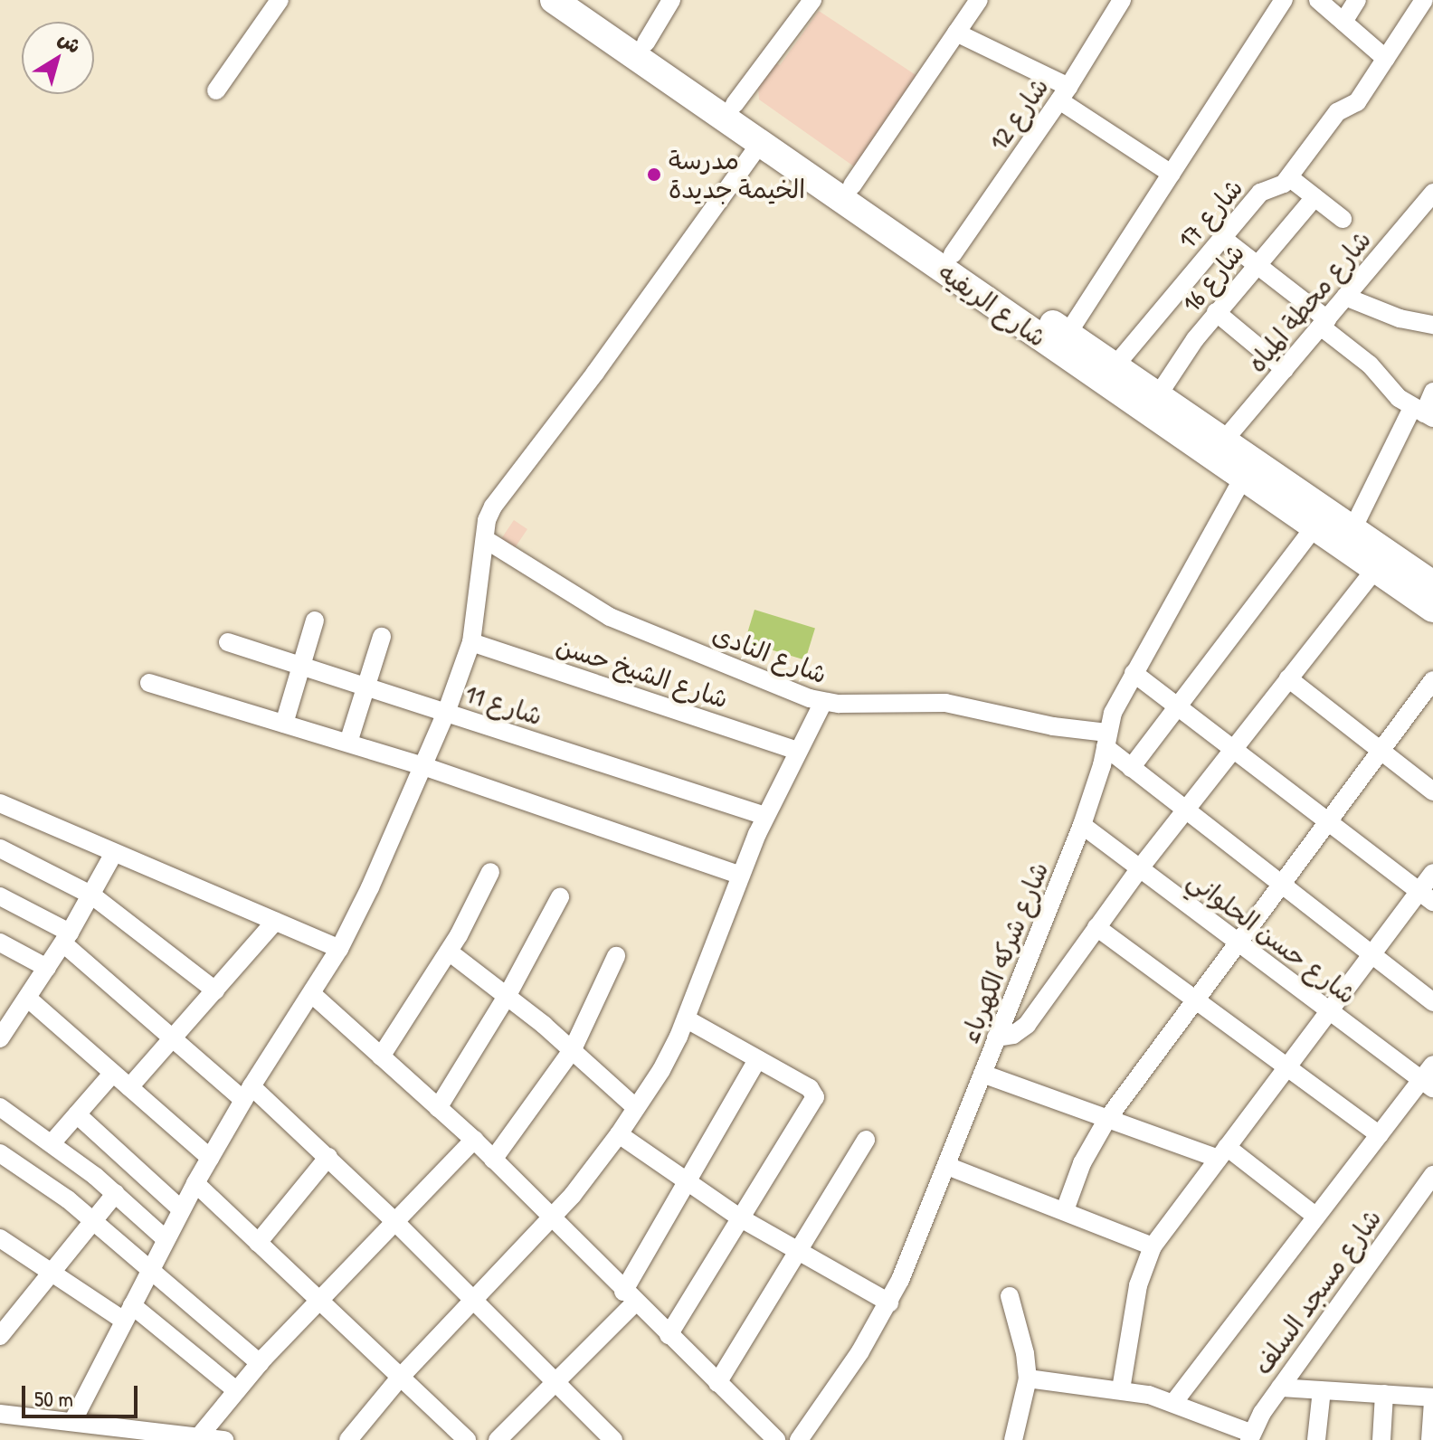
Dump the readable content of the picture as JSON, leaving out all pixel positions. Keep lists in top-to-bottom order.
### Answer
{
  "streets": {
    "street": [
      "شارع 12",
      "شارع 17",
      "شارع 16",
      "شارع محطة المياه",
      "شارع الريفيه",
      "شارع النادى",
      "شارع الشيخ حسن",
      "شارع 11",
      "شارع حسن الحلواني",
      "شارع شركه الكهرباء",
      "شارع مسجد السلف"
    ]
  },
  "crossings": [
    ["شارع 12", "شارع الريفيه"],
    ["شارع 17", "شارع الريفيه"],
    ["شارع 16", "شارع الريفيه"],
    ["شارع محطة المياه", "شارع الريفيه"],
    ["شارع الريفيه", "شارع شركه الكهرباء"],
    ["شارع النادى", "شارع شركه الكهرباء"],
    ["شارع حسن الحلواني", "شارع شركه الكهرباء"]
  ],
  "places": ["مدرسة الخيمة جديدة"],
  "scale_bar": "50 m",
  "north": "top right"
}
